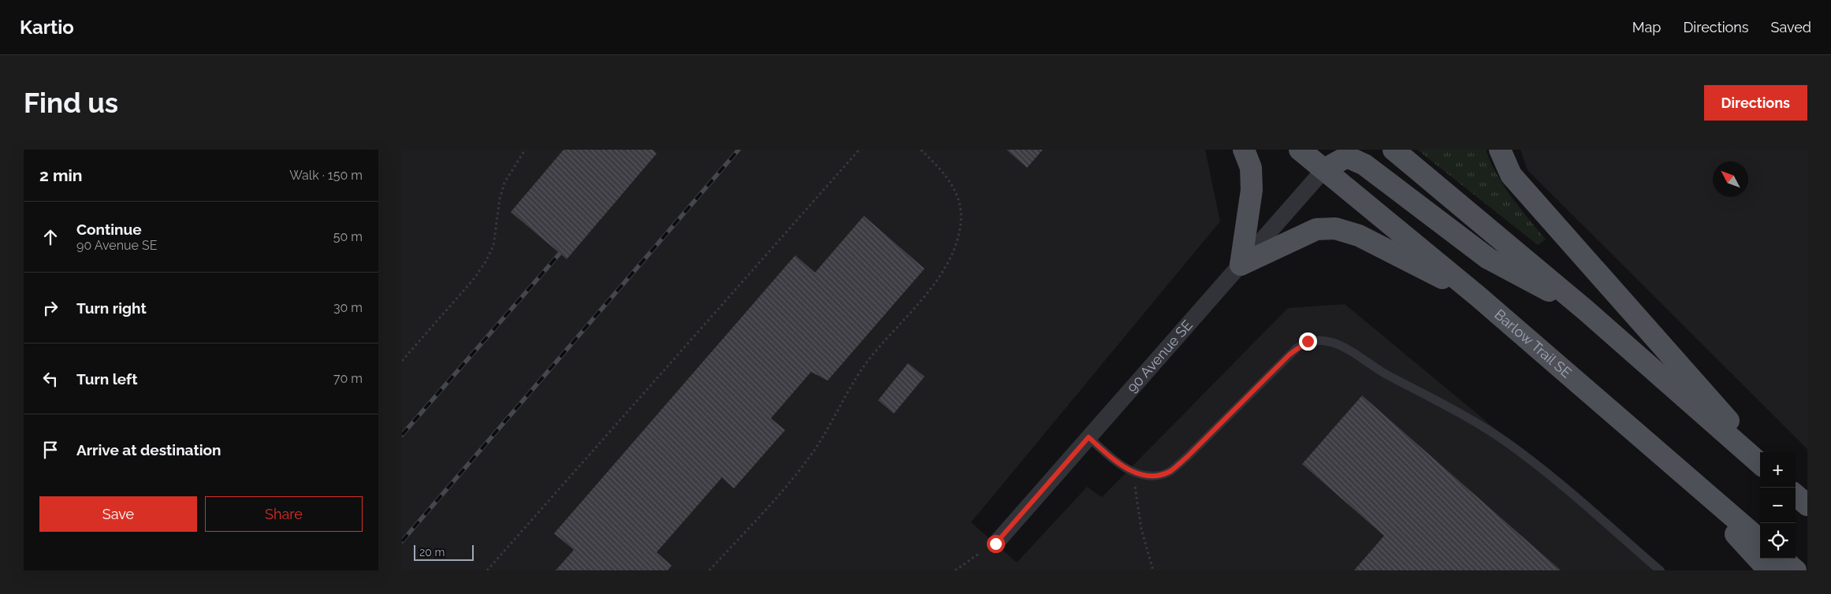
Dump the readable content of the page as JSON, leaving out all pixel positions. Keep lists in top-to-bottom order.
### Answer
{
  "streets": {
    "main road": ["Barlow Trail SE"],
    "street": ["90 Avenue SE"]
  },
  "crossings": [
    ["Barlow Trail SE", "90 Avenue SE"]
  ],
  "scale_bar": "20 m",
  "north": "top left",
  "page": {
    "header": "Kartio",
    "nav": ["Map", "Directions", "Saved"],
    "buttons": [
      "Directions",
      ["Save", "Share"]
    ],
    "title": "Find us",
    "heading": ["2 min", "Walk · 150 m"],
    "list": [
      ["Continue", "90 Avenue SE", "50 m"],
      ["Turn right", "30 m"],
      ["Turn left", "70 m"],
      "Arrive at destination"
    ],
    "map_buttons": ["+", "−"],
    "scale": "20 m"
  }
}
